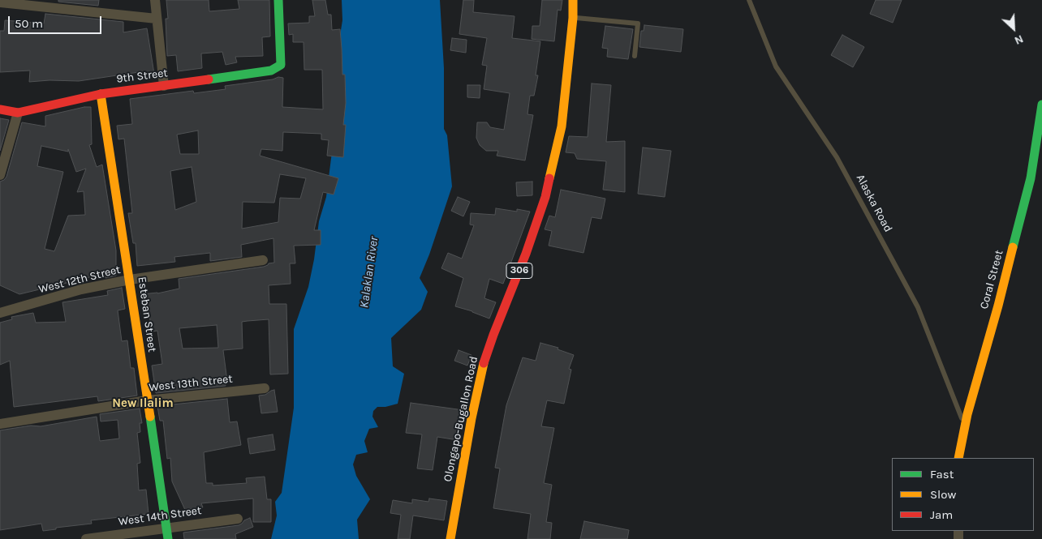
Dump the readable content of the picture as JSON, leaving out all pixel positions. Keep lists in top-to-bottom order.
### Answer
{
  "streets": {
    "street": [
      "9th Street",
      "306",
      "West 12th Street",
      "Coral Street",
      "Esteban Street",
      "West 13th Street",
      "Olongapo-Bugallon Road",
      "West 14th Street"
    ],
    "lane": ["Alaska Road"]
  },
  "crossings": [
    ["9th Street", "Esteban Street"],
    ["Alaska Road", "Coral Street"],
    ["West 12th Street", "Esteban Street"],
    ["Esteban Street", "West 13th Street"],
    ["Esteban Street", "West 14th Street"]
  ],
  "districts": ["New Ilalim"],
  "water": ["Kalaklan River"],
  "legend": ["Fast", "Slow", "Jam"],
  "scale_bar": "50 m",
  "north": "bottom right"
}
